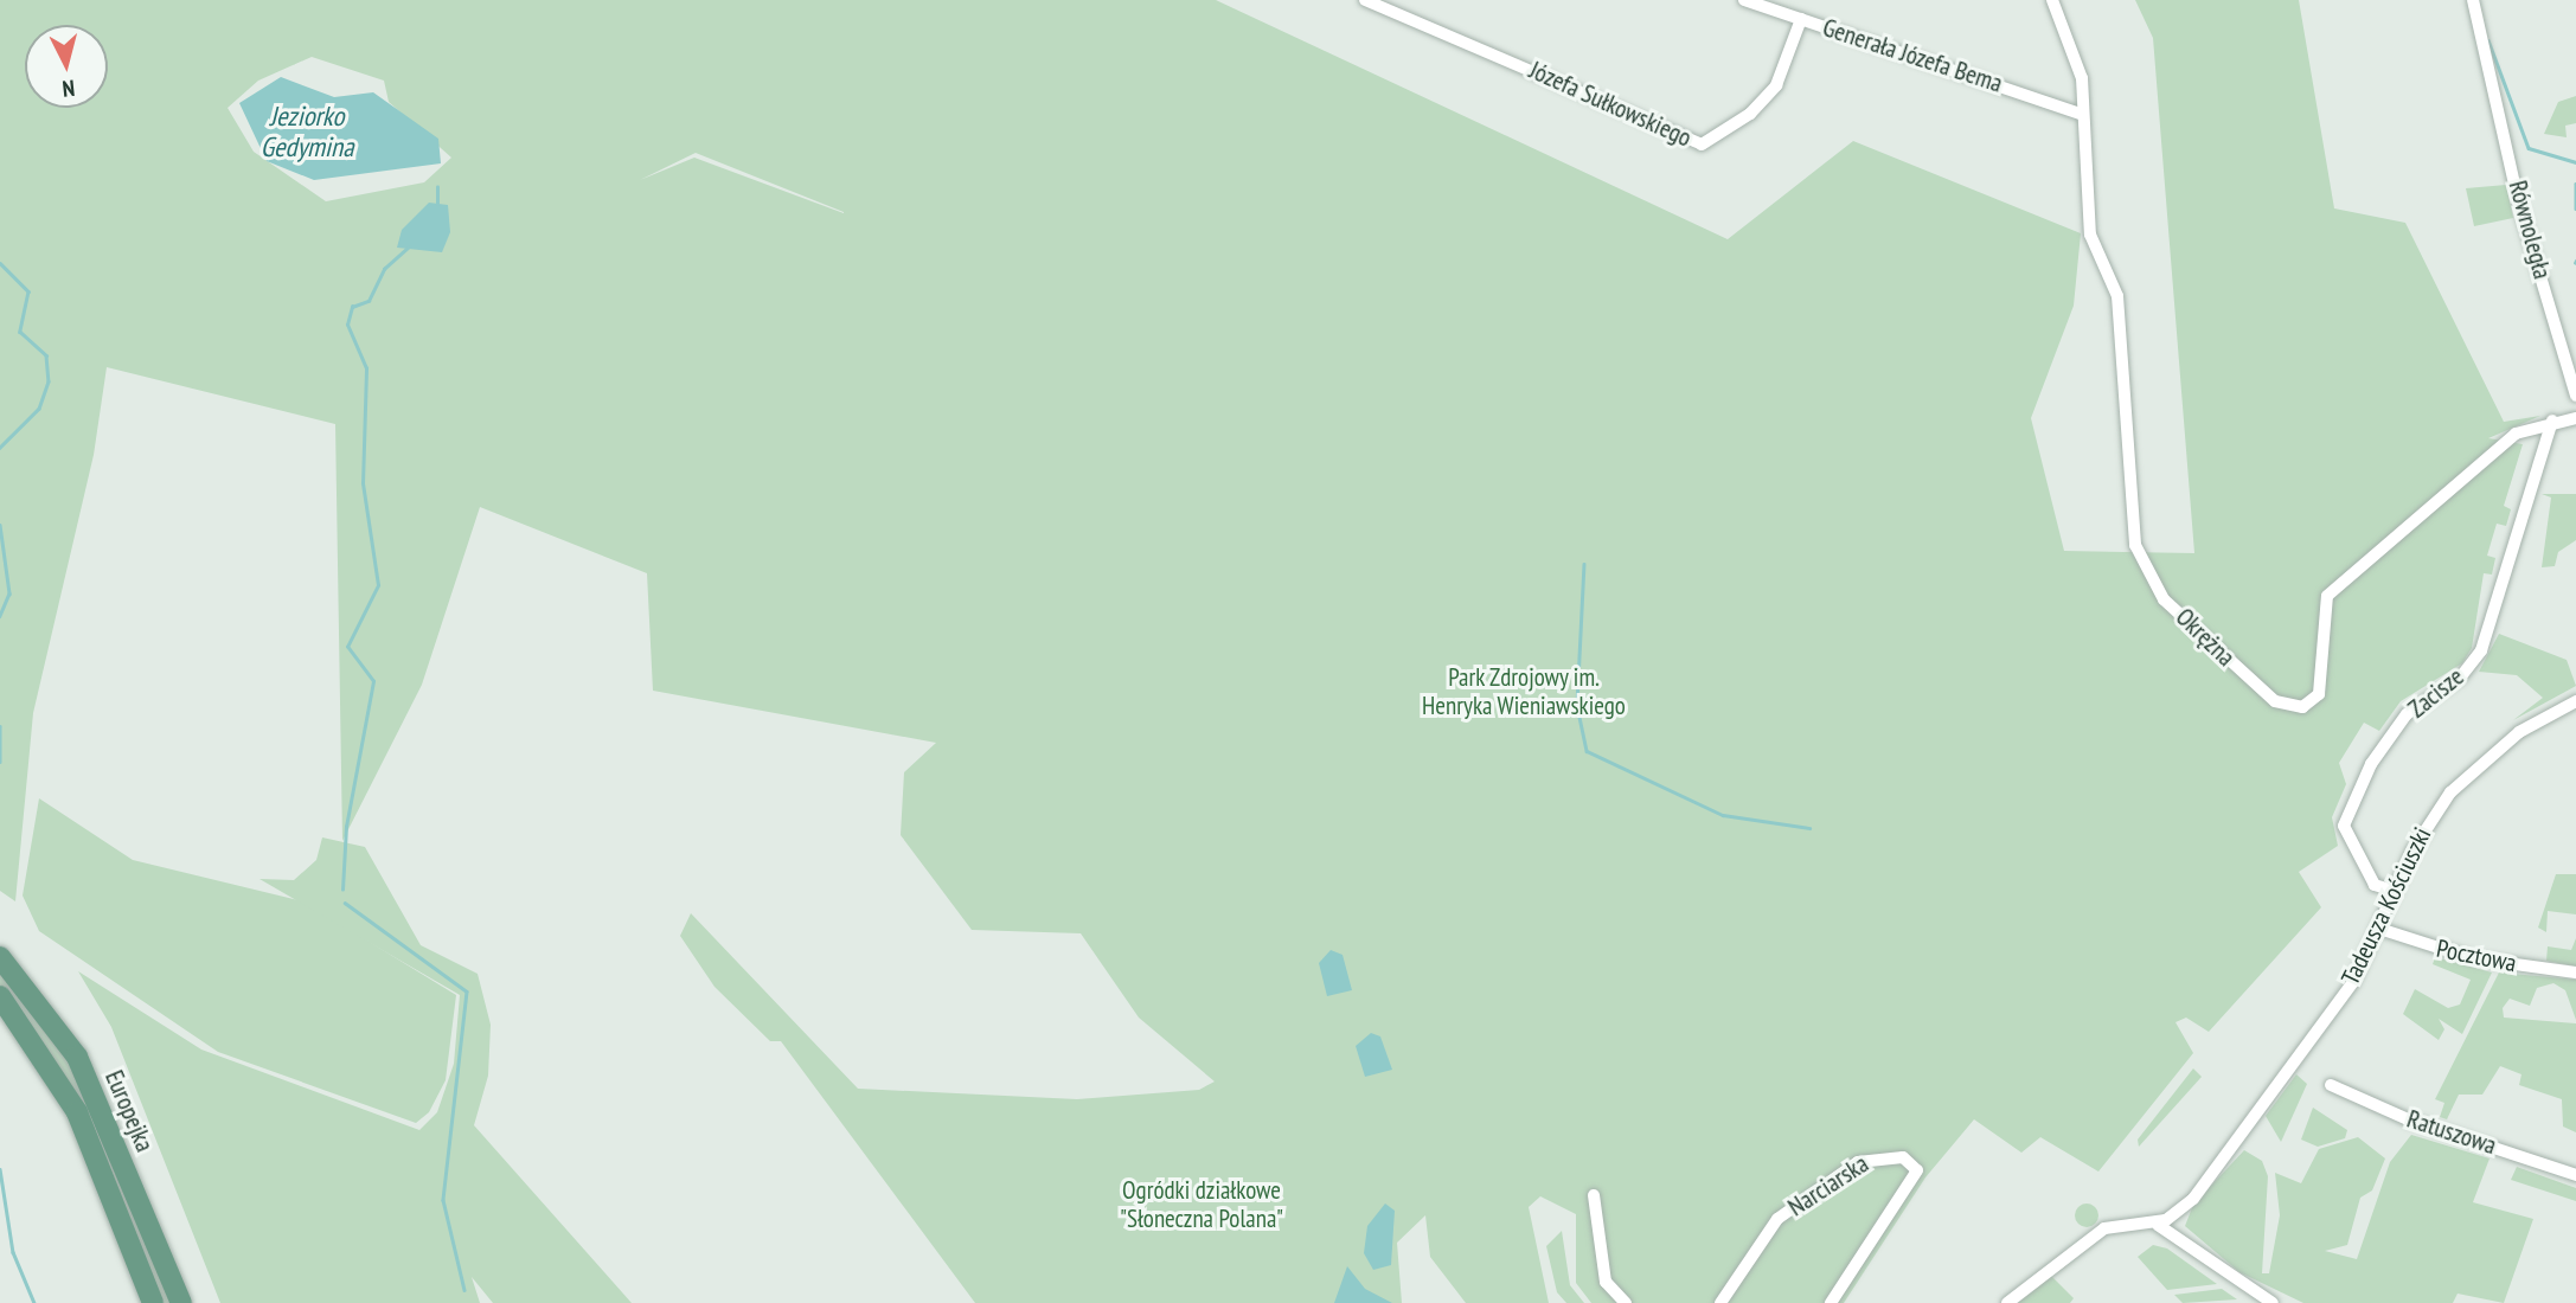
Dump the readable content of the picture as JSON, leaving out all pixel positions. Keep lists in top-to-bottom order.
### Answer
{
  "streets": {
    "main road": ["Europejka"],
    "street": [
      "Generała Józefa Bema",
      "Józefa Sułkowskiego",
      "Równoległa",
      "Okrężna",
      "Zacisze",
      "Tadeusza Kościuszki",
      "Pocztowa",
      "Ratuszowa",
      "Narciarska"
    ]
  },
  "crossings": [
    ["Generała Józefa Bema", "Józefa Sułkowskiego"],
    ["Generała Józefa Bema", "Okrężna"],
    ["Okrężna", "Zacisze"],
    ["Zacisze", "Tadeusza Kościuszki"],
    ["Tadeusza Kościuszki", "Pocztowa"]
  ],
  "water": ["Jeziorko Gedymina"],
  "parks": ["Park Zdrojowy im. Henryka Wieniawskiego", "Ogródki działkowe \"Słoneczna Polana\""],
  "north": "bottom"
}
